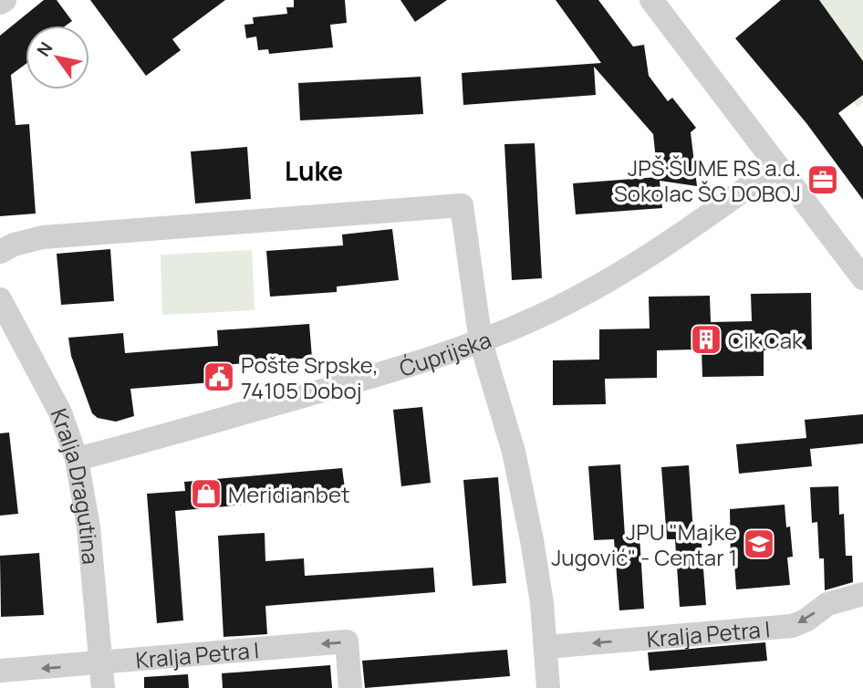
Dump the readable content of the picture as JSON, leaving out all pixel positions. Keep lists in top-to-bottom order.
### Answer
{
  "streets": {
    "street": ["Ćuprijska", "Kralja Dragutina", "Kralja Petra I"]
  },
  "crossings": [
    ["Ćuprijska", "Kralja Dragutina"],
    ["Kralja Dragutina", "Kralja Petra I"]
  ],
  "one_way": ["Kralja Petra I"],
  "districts": ["Luke"],
  "places": {
    "office": ["JPŠ ŠUME RS a.d. Sokolac ŠG DOBOJ"],
    "building": ["Cik Cak"],
    "public building": ["Pošte Srpske, 74105 Doboj"],
    "shop": ["Meridianbet"],
    "school or university": ["JPU \"Majke Jugović\" - Centar 1"]
  },
  "north": "top left"
}
